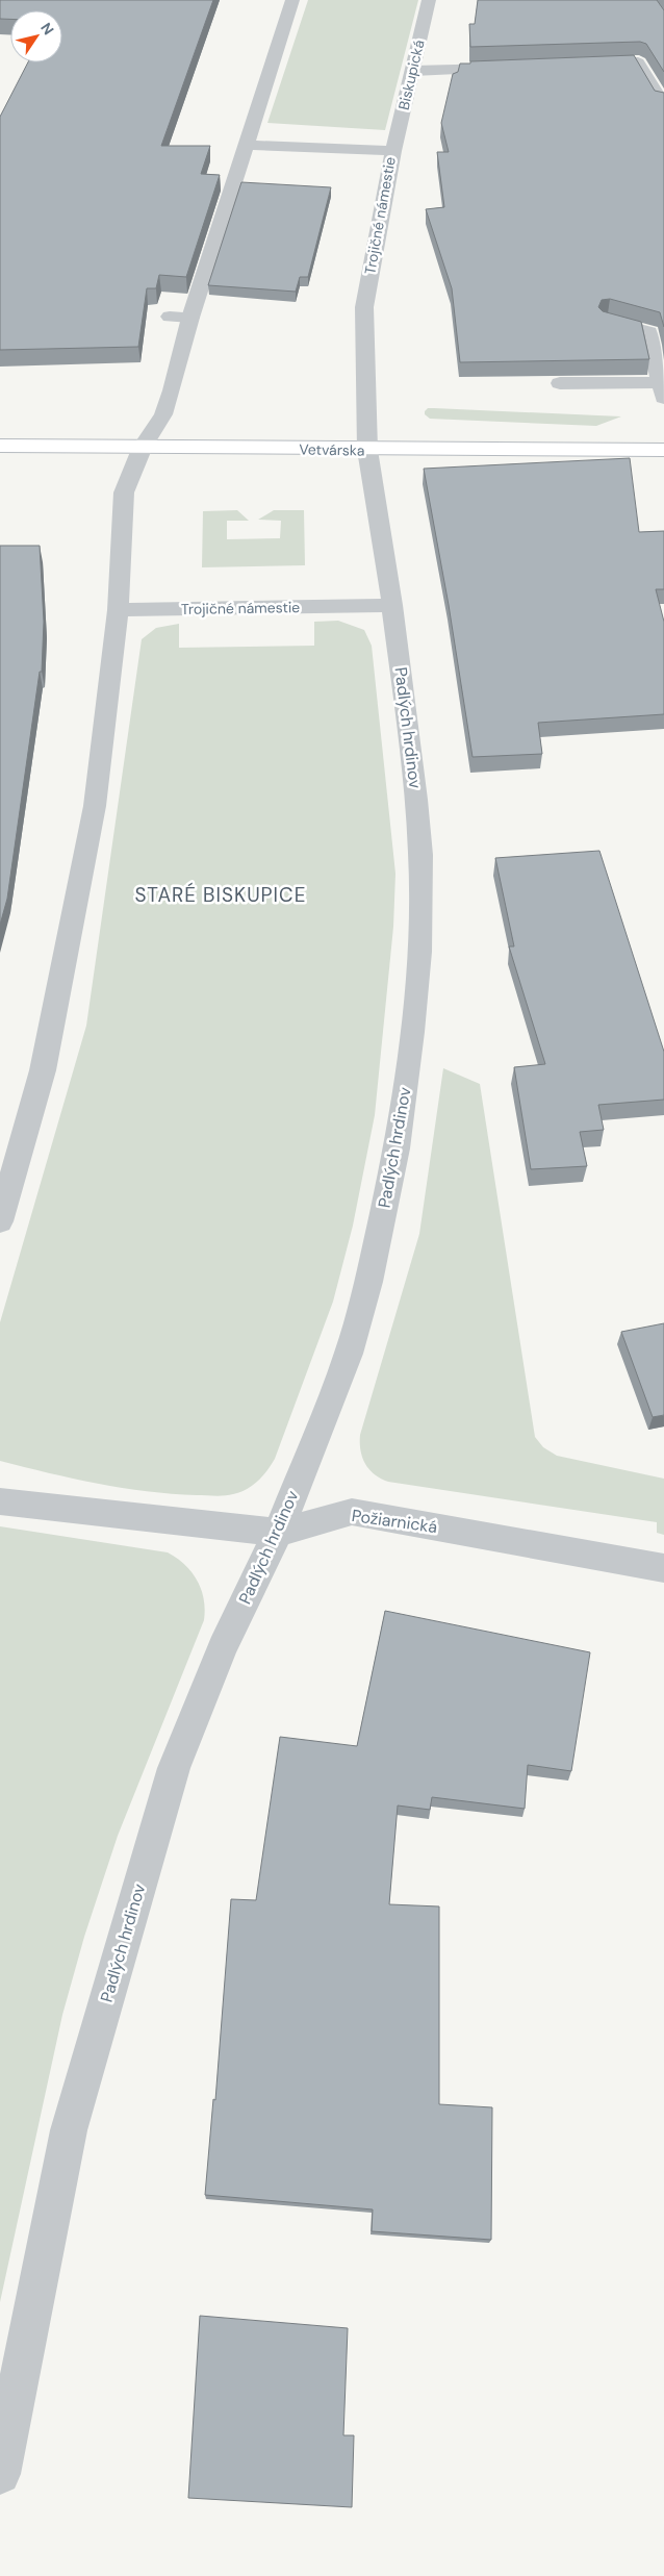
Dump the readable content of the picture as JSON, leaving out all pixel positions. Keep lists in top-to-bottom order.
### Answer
{
  "streets": {
    "street": [
      "Biskupická",
      "Trojičné námestie",
      "Vetvárska",
      "Padlých hrdinov",
      "Požiarnická"
    ]
  },
  "crossings": [
    ["Biskupická", "Trojičné námestie"],
    ["Trojičné námestie", "Vetvárska"],
    ["Trojičné námestie", "Padlých hrdinov"],
    ["Padlých hrdinov", "Požiarnická"]
  ],
  "districts": ["STARÉ BISKUPICE"],
  "north": "top right"
}
